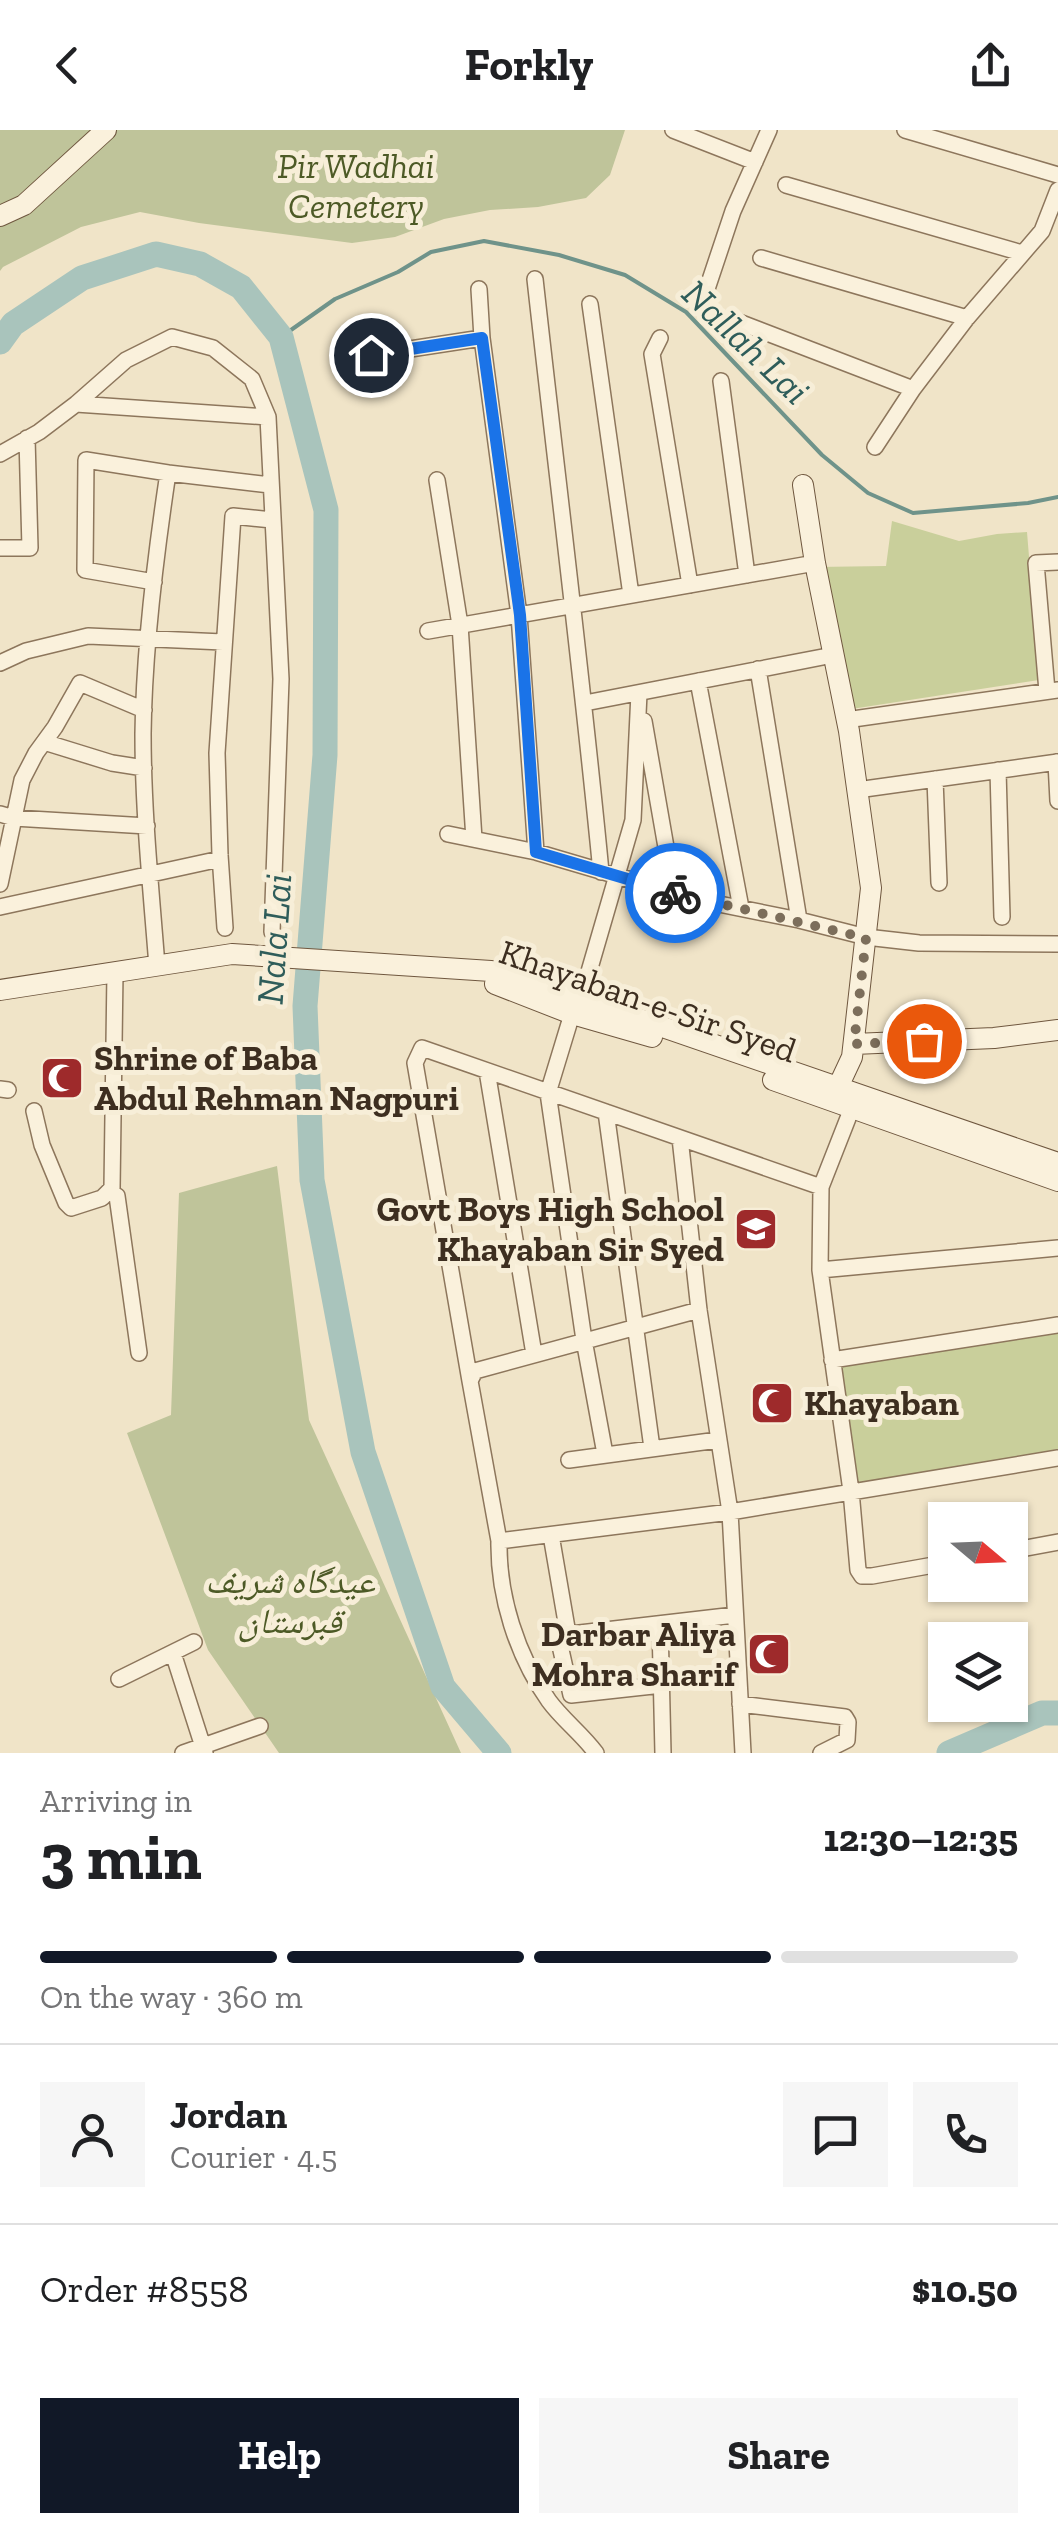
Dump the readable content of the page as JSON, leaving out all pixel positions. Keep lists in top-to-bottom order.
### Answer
{
  "streets": {
    "main road": ["Khayaban-e-Sir Syed"]
  },
  "water": ["Nallah Lai", "Nala Lai"],
  "parks": ["Pir Wadhai Cemetery", "عیدگاہ شریف قبرستان"],
  "places": {
    "mosque": ["Shrine of Baba Abdul Rehman Nagpuri", "Khayaban", "Darbar Aliya Mohra Sharif"],
    "school or university": ["Govt Boys High School Khayaban Sir Syed"]
  },
  "north": "right",
  "page": {
    "header": "Forkly",
    "heading": ["3 min", "Arriving in", "12:30–12:35"],
    "panel": [
      "Jordan",
      "Courier · 4.5",
      "Order #8558",
      "$10.50"
    ],
    "bar": "On the way · 360 m",
    "buttons": ["Help", "Share"]
  }
}
